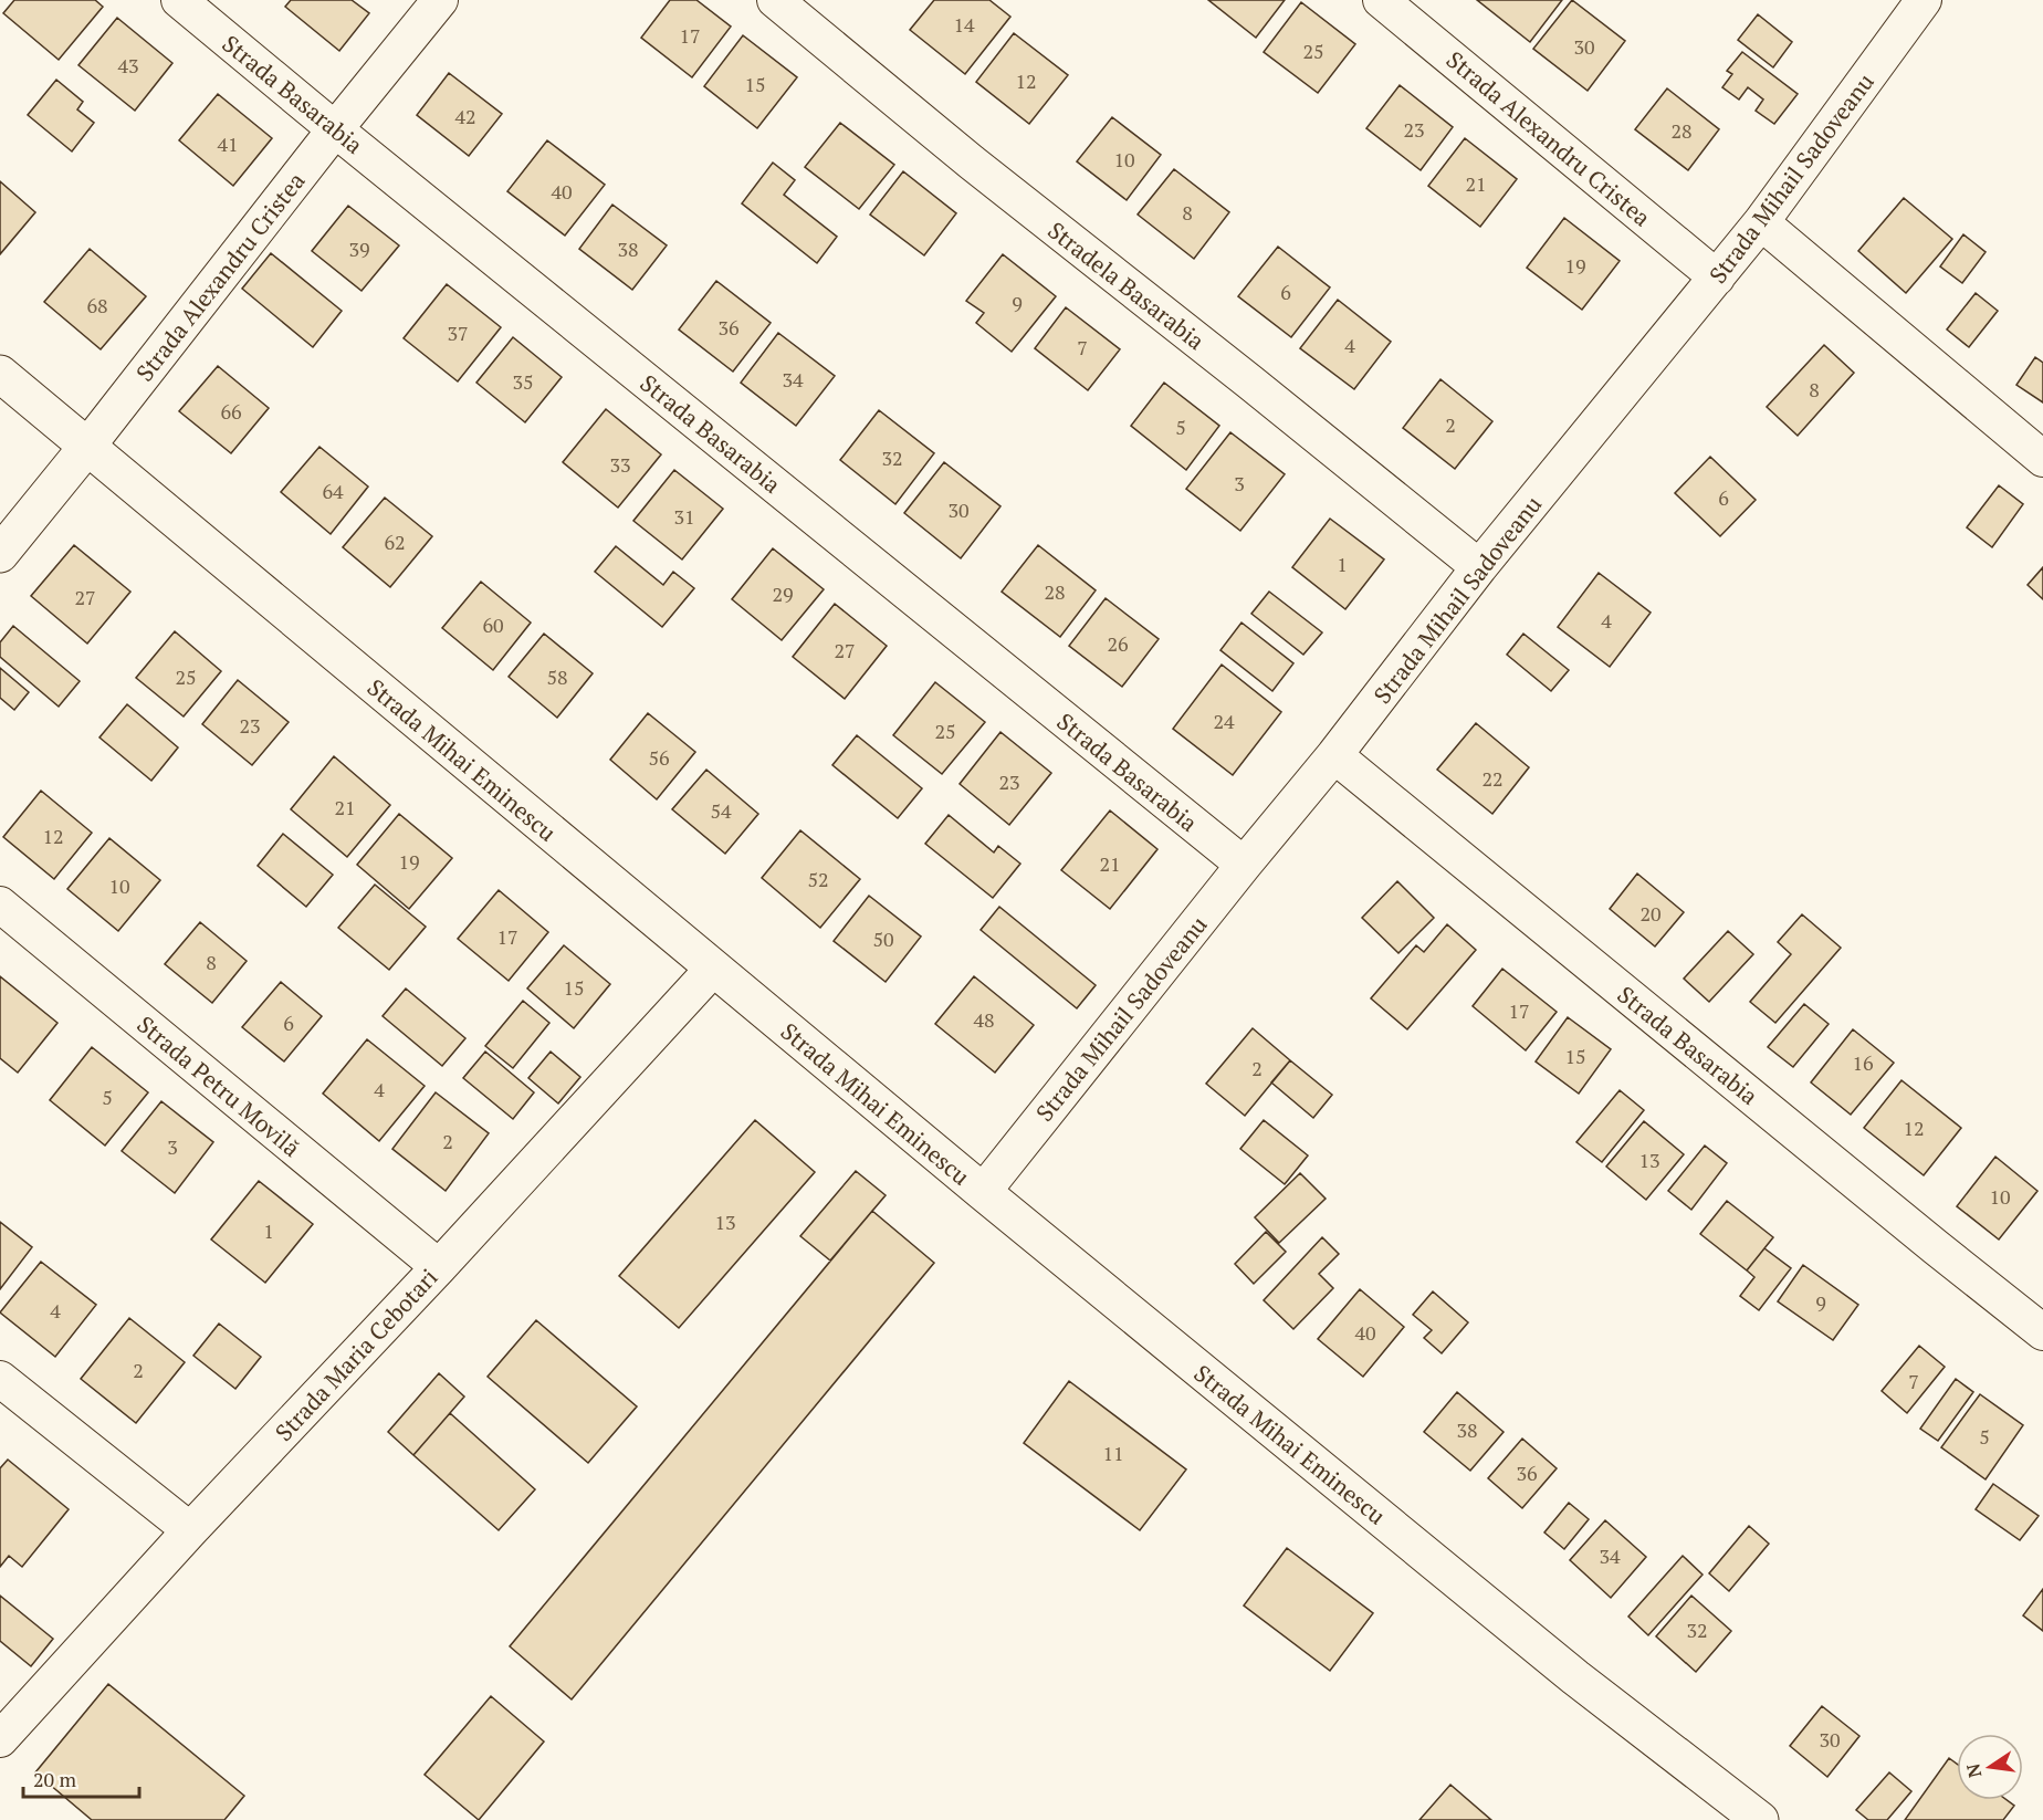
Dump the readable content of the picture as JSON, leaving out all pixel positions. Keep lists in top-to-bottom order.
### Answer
{
  "streets": {
    "street": [
      "Strada Basarabia",
      "Strada Alexandru Cristea",
      "Strada Mihail Sadoveanu",
      "Stradela Basarabia",
      "Strada Mihai Eminescu",
      "Strada Petru Movilă",
      "Strada Maria Cebotari"
    ]
  },
  "crossings": [
    ["Strada Basarabia", "Strada Alexandru Cristea"],
    ["Strada Basarabia", "Strada Mihail Sadoveanu"],
    ["Strada Alexandru Cristea", "Strada Mihail Sadoveanu"],
    ["Strada Alexandru Cristea", "Strada Mihai Eminescu"],
    ["Strada Mihail Sadoveanu", "Stradela Basarabia"],
    ["Strada Mihail Sadoveanu", "Strada Mihai Eminescu"],
    ["Strada Mihai Eminescu", "Strada Maria Cebotari"],
    ["Strada Petru Movilă", "Strada Maria Cebotari"]
  ],
  "house_numbers": [
    "14",
    "17",
    "30",
    "25",
    "43",
    "12",
    "15",
    "42",
    "23",
    "28",
    "41",
    "10",
    "21",
    "40",
    "8",
    "39",
    "38",
    "19",
    "6",
    "9",
    "68",
    "36",
    "37",
    "4",
    "7",
    "34",
    "35",
    "8",
    "66",
    "2",
    "5",
    "32",
    "33",
    "3",
    "64",
    "6",
    "30",
    "31",
    "62",
    "1",
    "28",
    "29",
    "27",
    "4",
    "60",
    "26",
    "27",
    "25",
    "58",
    "24",
    "23",
    "25",
    "56",
    "22",
    "23",
    "21",
    "54",
    "12",
    "19",
    "21",
    "52",
    "10",
    "20",
    "17",
    "50",
    "8",
    "15",
    "17",
    "48",
    "6",
    "15",
    "16",
    "2",
    "4",
    "5",
    "12",
    "2",
    "3",
    "13",
    "10",
    "13",
    "1",
    "9",
    "4",
    "40",
    "2",
    "7",
    "38",
    "5",
    "11",
    "36",
    "34",
    "32",
    "30"
  ],
  "scale_bar": "20 m",
  "north": "left"
}
